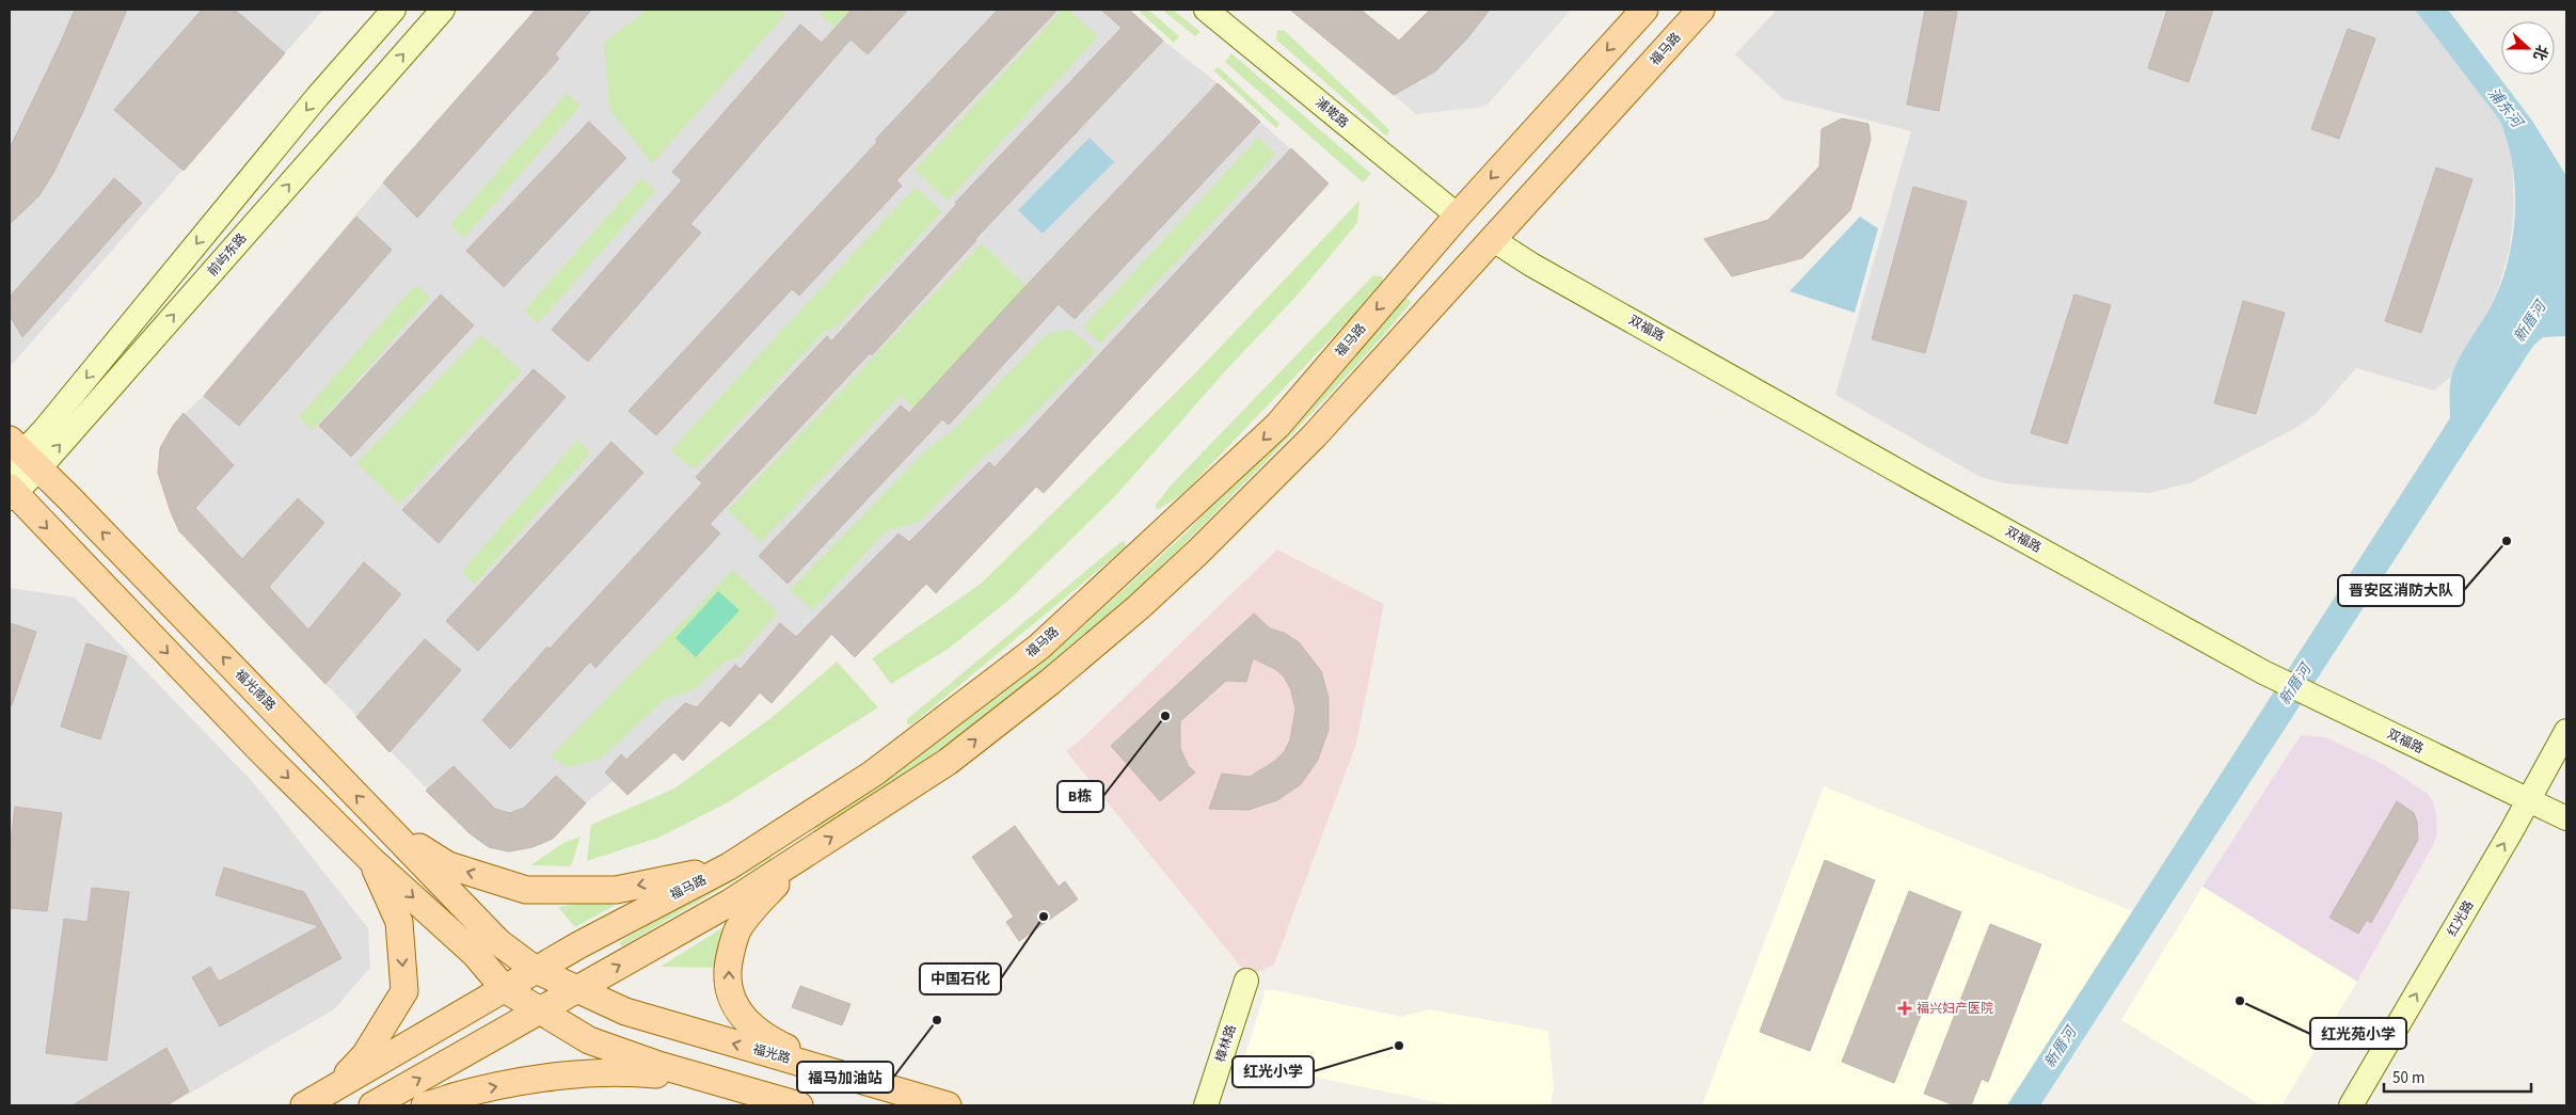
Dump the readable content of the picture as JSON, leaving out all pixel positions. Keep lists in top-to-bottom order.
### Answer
{
  "streets": {
    "main road": ["福马路", "福光南路", "福光路"],
    "street": [
      "浦墘路",
      "前屿东路",
      "双福路",
      "红光路",
      "樟林路"
    ]
  },
  "crossings": [
    ["福马路", "浦墘路"],
    ["福马路", "双福路"],
    ["福马路", "福光路"],
    ["前屿东路", "福光南路"],
    ["双福路", "红光路"],
    ["福光南路", "福光路"]
  ],
  "one_way": ["红光路"],
  "water": ["浦东河", "新厝河"],
  "places": {
    "other": [
      "晋安区消防大队",
      "B栋",
      "中国石化",
      "红光苑小学",
      "福马加油站",
      "红光小学"
    ],
    "health": ["福兴妇产医院"]
  },
  "scale_bar": "50 m",
  "north": "right"
}
